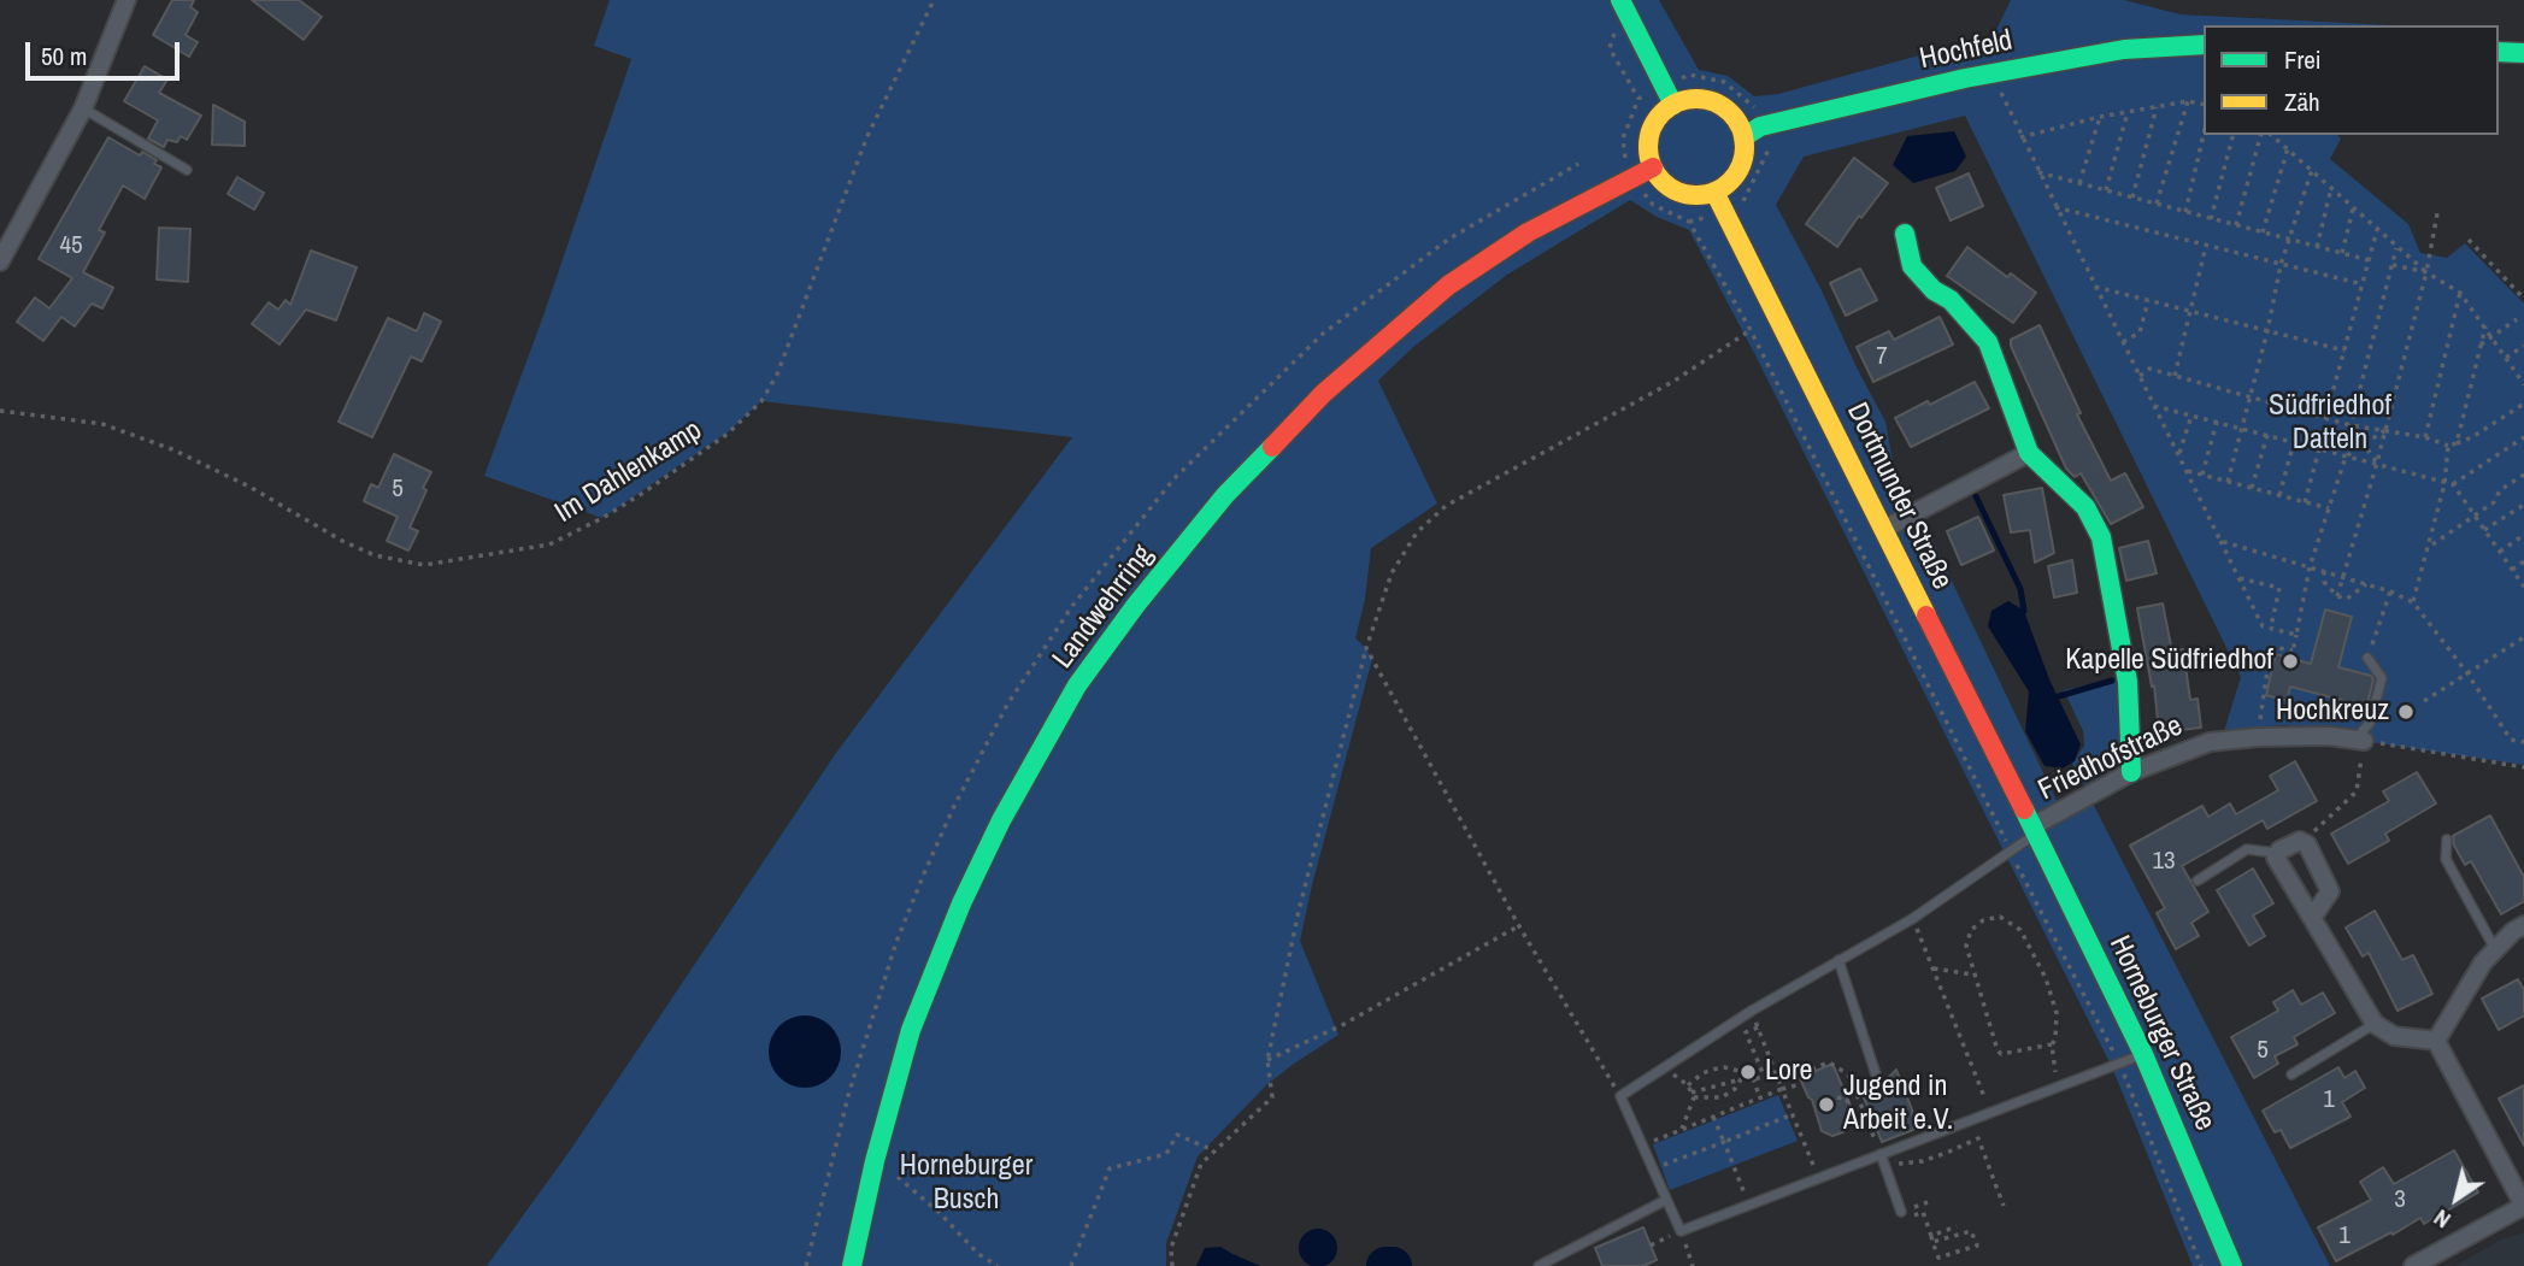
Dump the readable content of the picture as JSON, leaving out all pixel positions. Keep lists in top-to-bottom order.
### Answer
{
  "streets": {
    "street": [
      "Hochfeld",
      "Dortmunder Straße",
      "Landwehrring",
      "Friedhofstraße",
      "Horneburger Straße"
    ],
    "path": ["Im Dahlenkamp"]
  },
  "crossings": [
    ["Hochfeld", "Dortmunder Straße"],
    ["Hochfeld", "Landwehrring"],
    ["Dortmunder Straße", "Landwehrring"],
    ["Dortmunder Straße", "Friedhofstraße"],
    ["Dortmunder Straße", "Horneburger Straße"],
    ["Friedhofstraße", "Horneburger Straße"]
  ],
  "parks": ["Südfriedhof Datteln", "Horneburger Busch"],
  "places": [
    "Kapelle Südfriedhof",
    "Hochkreuz",
    "Lore",
    "Jugend in Arbeit e.V."
  ],
  "house_numbers": [
    "45",
    "7",
    "5",
    "13",
    "5",
    "1",
    "3",
    "1"
  ],
  "legend": ["Frei", "Zäh"],
  "scale_bar": "50 m",
  "north": "bottom left"
}
